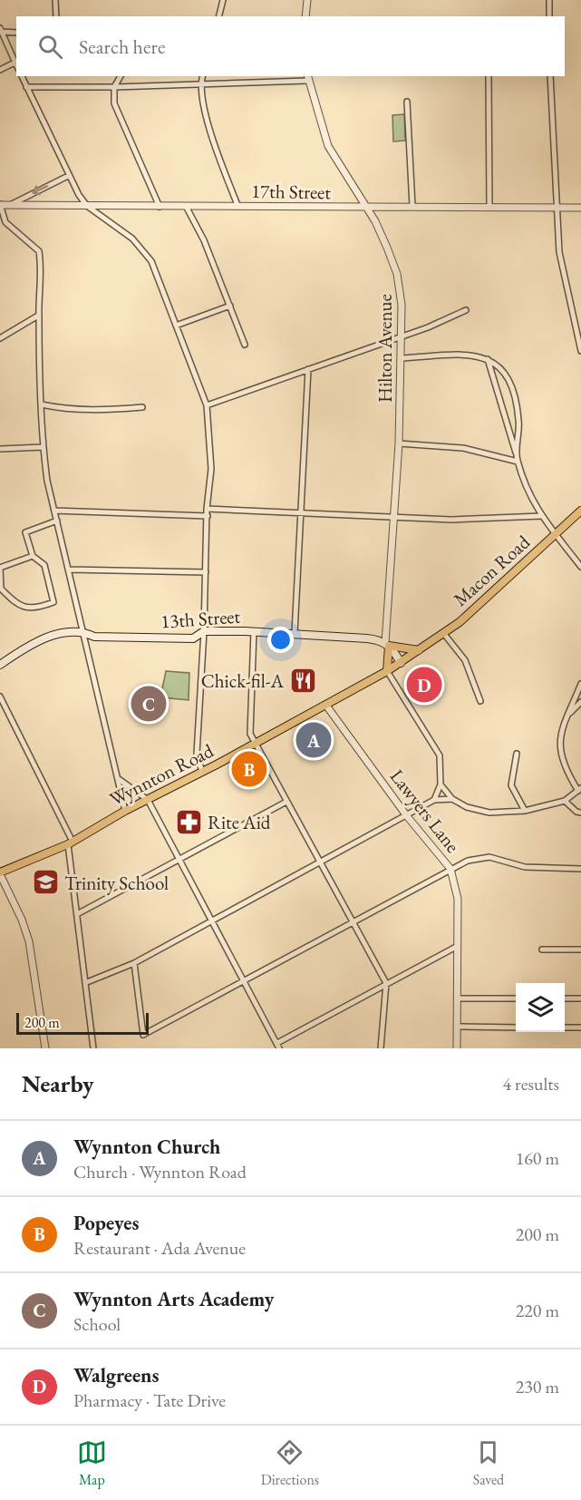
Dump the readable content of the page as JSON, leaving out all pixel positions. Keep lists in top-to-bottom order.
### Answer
{
  "streets": {
    "main road": ["Macon Road", "13th Street", "Wynnton Road"],
    "street": ["17th Street", "Hilton Avenue", "Lawyers Lane"]
  },
  "crossings": [
    ["17th Street", "Hilton Avenue"],
    ["Hilton Avenue", "13th Street"],
    ["Macon Road", "Wynnton Road"],
    ["Wynnton Road", "Lawyers Lane"]
  ],
  "places": {
    "restaurant": ["Chick-fil-A"],
    "pharmacy": ["Rite Aid"],
    "school or university": ["Trinity School"]
  },
  "scale_bar": "200 m",
  "page": {
    "search": "Search here",
    "pins": [
      "D",
      "C",
      "A",
      "B"
    ],
    "scale": "200 m",
    "heading": ["Nearby", "4 results"],
    "list": [
      {
        "mark": "A",
        "name": "Wynnton Church",
        "note": "Church · Wynnton Road",
        "value": "160 m"
      },
      {
        "mark": "B",
        "name": "Popeyes",
        "note": "Restaurant · Ada Avenue",
        "value": "200 m"
      },
      {
        "mark": "C",
        "name": "Wynnton Arts Academy",
        "note": "School",
        "value": "220 m"
      },
      {
        "mark": "D",
        "name": "Walgreens",
        "note": "Pharmacy · Tate Drive",
        "value": "230 m"
      }
    ],
    "nav": ["Map", "Directions", "Saved"]
  }
}
